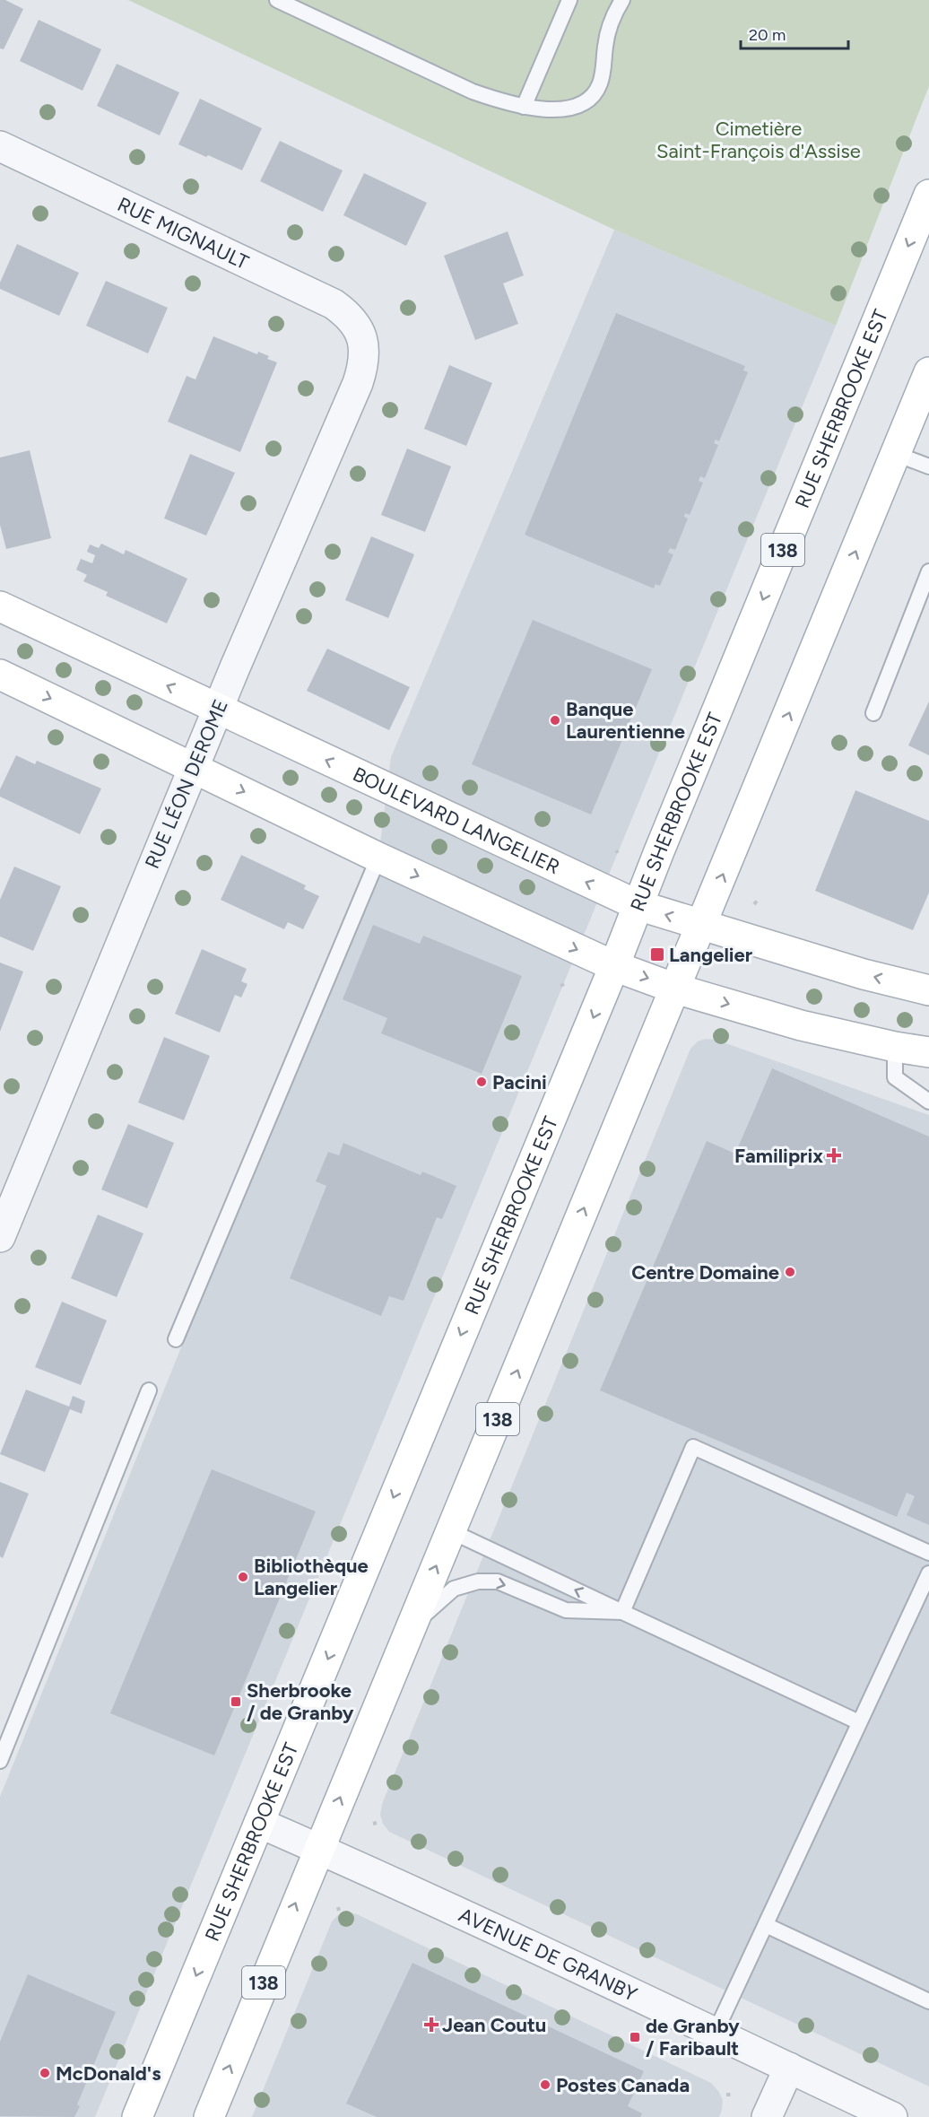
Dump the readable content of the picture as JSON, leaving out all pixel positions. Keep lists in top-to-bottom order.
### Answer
{
  "streets": {
    "main road": ["RUE SHERBROOKE EST", "138", "BOULEVARD LANGELIER"],
    "street": ["RUE MIGNAULT", "RUE LÉON DEROME", "AVENUE DE GRANBY"]
  },
  "crossings": [
    ["RUE MIGNAULT", "RUE LÉON DEROME"],
    ["RUE SHERBROOKE EST", "BOULEVARD LANGELIER"],
    ["RUE SHERBROOKE EST", "AVENUE DE GRANBY"],
    ["138", "BOULEVARD LANGELIER"],
    ["138", "AVENUE DE GRANBY"],
    ["RUE LÉON DEROME", "BOULEVARD LANGELIER"]
  ],
  "parks": ["Cimetière Saint-François d'Assise"],
  "places": {
    "other": [
      "Banque Laurentienne",
      "Pacini",
      "Centre Domaine",
      "Bibliothèque Langelier",
      "McDonald's",
      "Postes Canada"
    ],
    "transit": ["Langelier", "Sherbrooke / de Granby", "de Granby / Faribault"],
    "health": ["Familiprix", "Jean Coutu"]
  },
  "scale_bar": "20 m"
}
